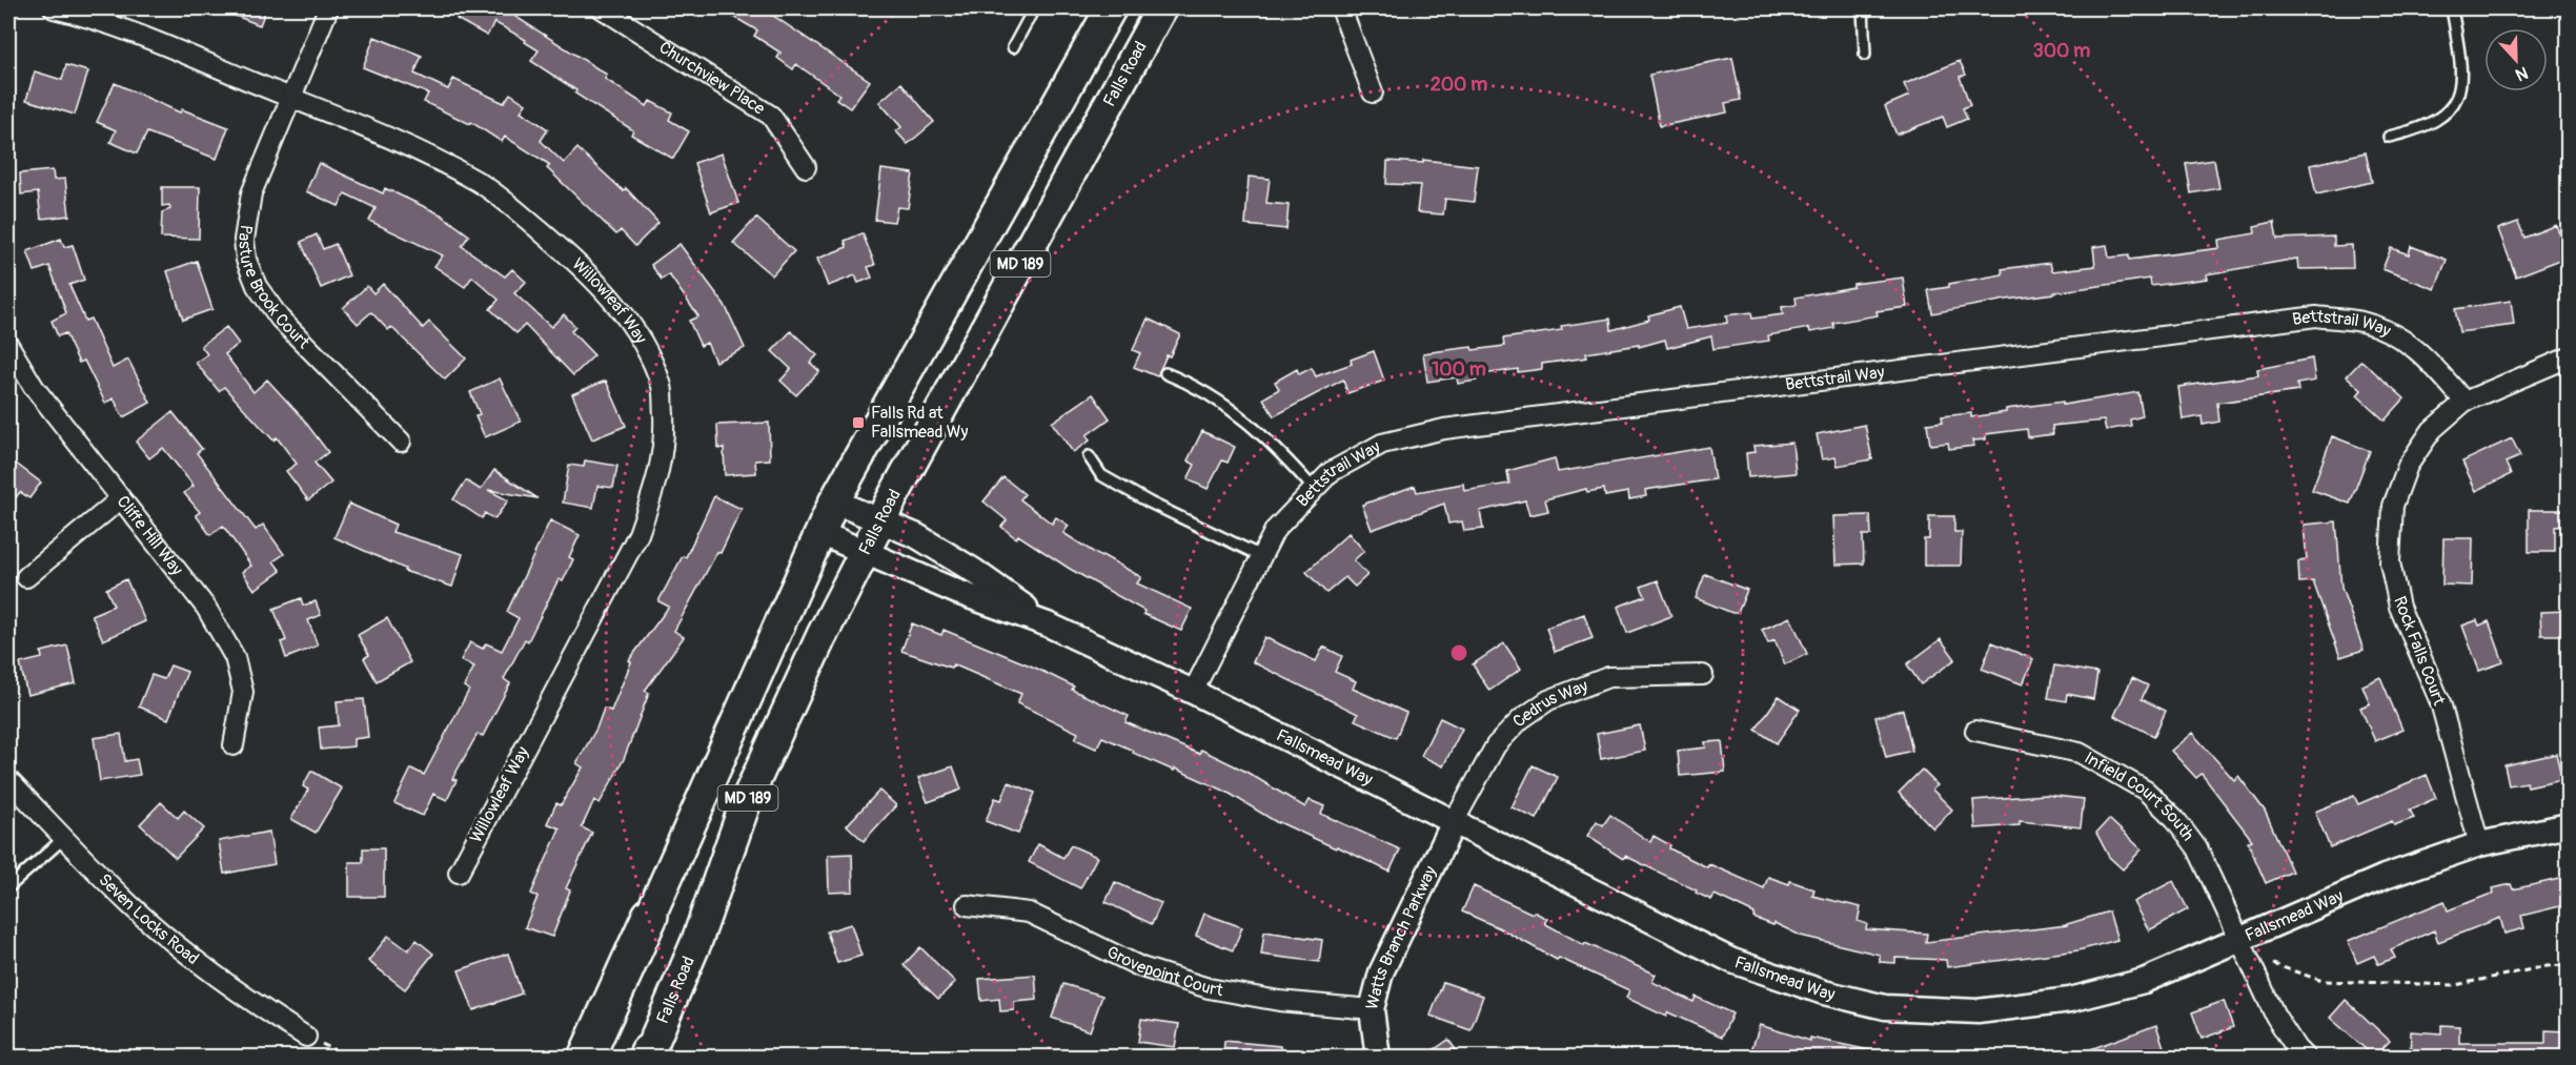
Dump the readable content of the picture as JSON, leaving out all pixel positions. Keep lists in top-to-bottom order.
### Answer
{
  "streets": {
    "main road": ["Falls Road", "MD 189"],
    "street": [
      "Churchview Place",
      "Pasture Brook Court",
      "Willowleaf Way",
      "Bettstrail Way",
      "Cliffe Hill Way",
      "Rock Falls Court",
      "Cedrus Way",
      "Fallsmead Way",
      "Infield Court South",
      "Seven Locks Road",
      "Watts Branch Parkway",
      "Grovepoint Court"
    ]
  },
  "crossings": [
    ["Falls Road", "Fallsmead Way"],
    ["MD 189", "Fallsmead Way"],
    ["Pasture Brook Court", "Willowleaf Way"],
    ["Bettstrail Way", "Rock Falls Court"],
    ["Bettstrail Way", "Fallsmead Way"],
    ["Rock Falls Court", "Fallsmead Way"],
    ["Cedrus Way", "Fallsmead Way"],
    ["Cedrus Way", "Watts Branch Parkway"],
    ["Fallsmead Way", "Infield Court South"],
    ["Fallsmead Way", "Watts Branch Parkway"],
    ["Watts Branch Parkway", "Grovepoint Court"]
  ],
  "places": {
    "transit": ["Falls Rd at Fallsmead Wy"]
  },
  "north": "bottom",
  "rings": ["300 m", "200 m", "100 m"]
}
